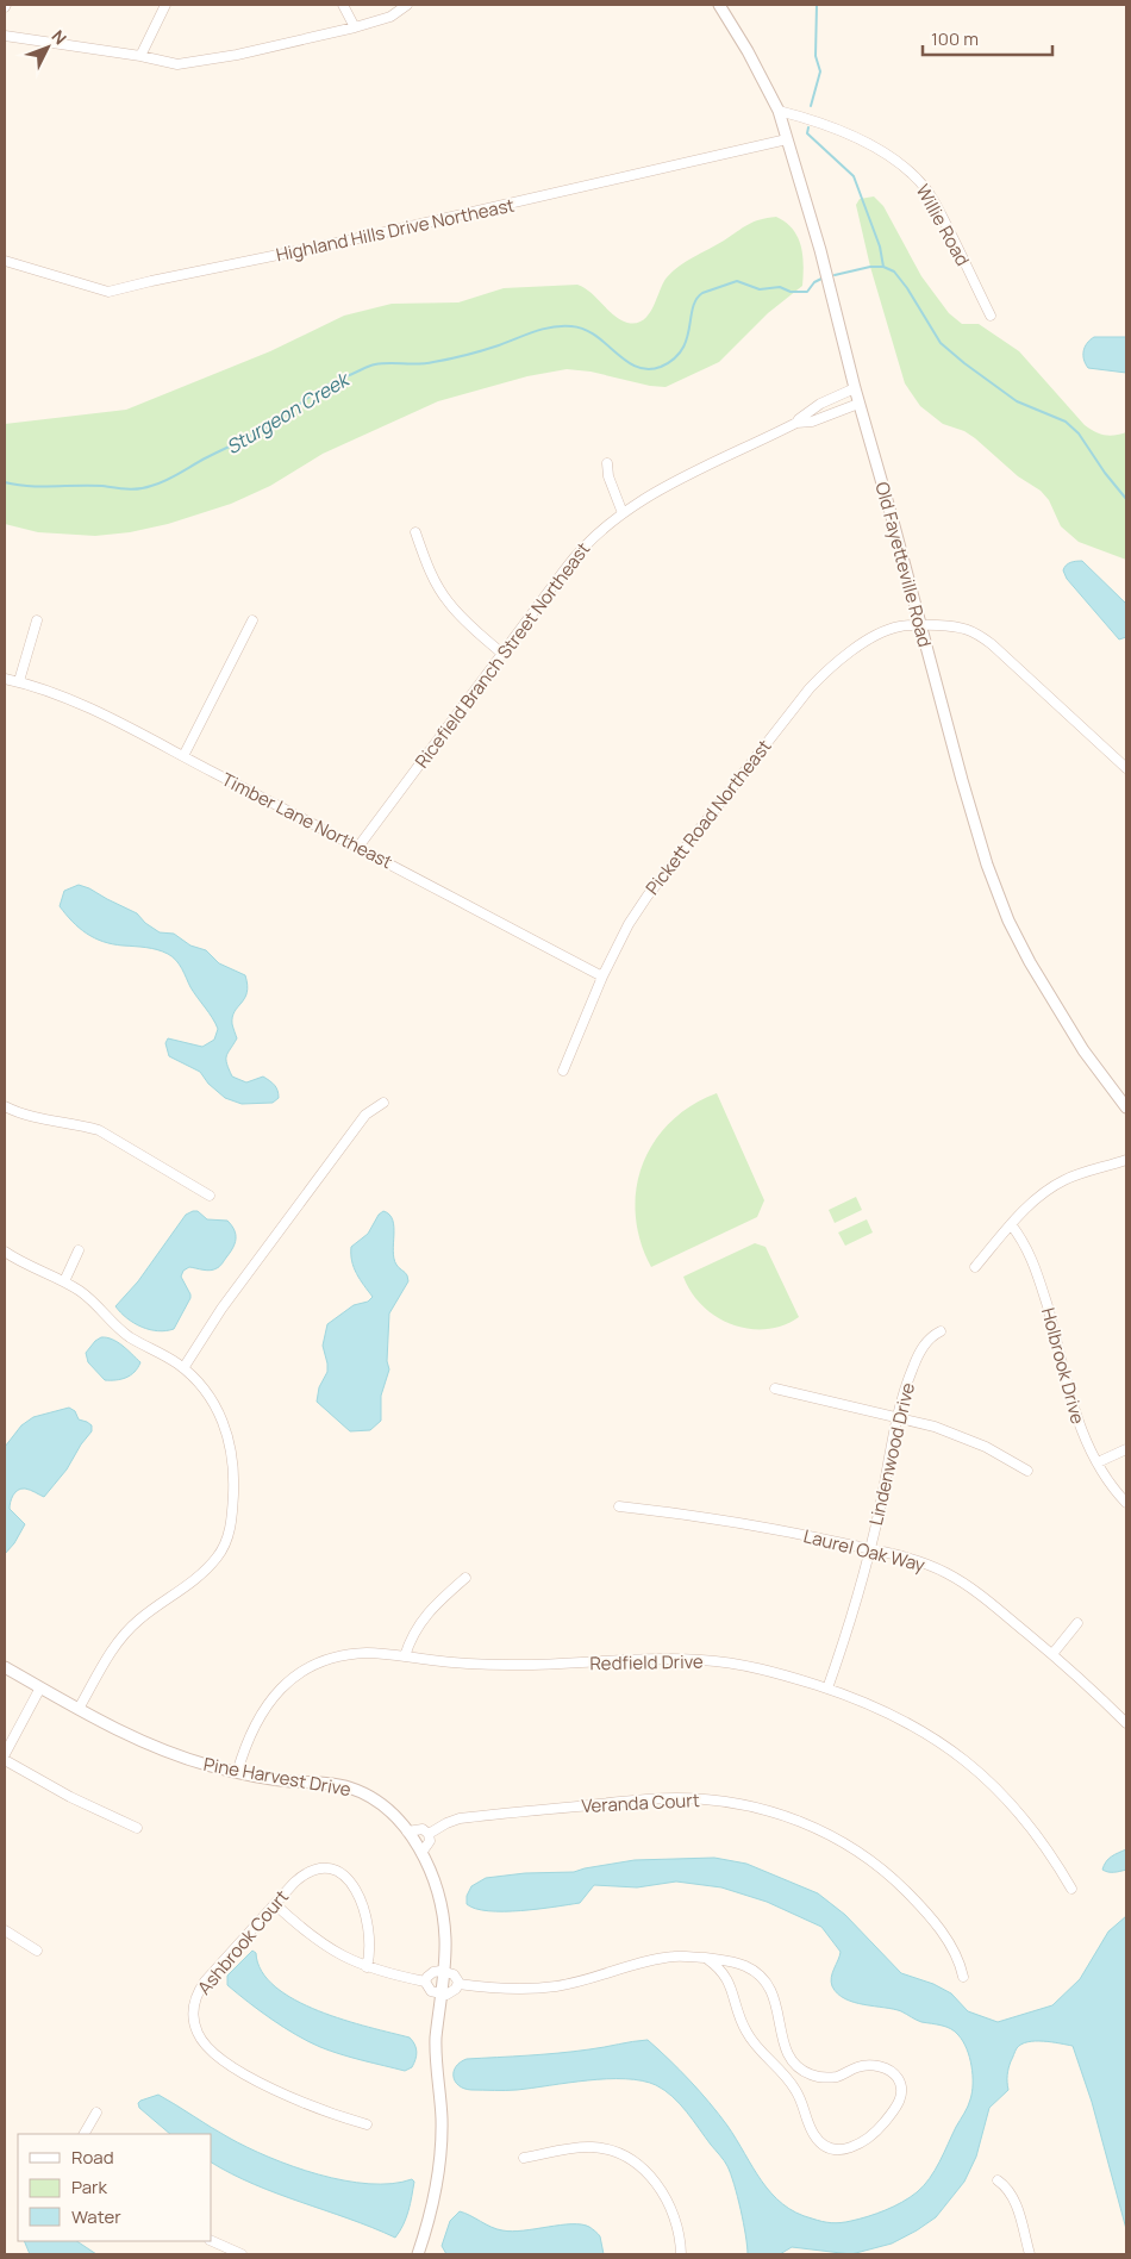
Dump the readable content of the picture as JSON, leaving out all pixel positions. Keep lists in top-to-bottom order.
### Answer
{
  "streets": {
    "street": [
      "Willie Road",
      "Highland Hills Drive Northeast",
      "Old Fayetteville Road",
      "Ricefield Branch Street Northeast",
      "Pickett Road Northeast",
      "Timber Lane Northeast",
      "Holbrook Drive",
      "Lindenwood Drive",
      "Laurel Oak Way",
      "Redfield Drive",
      "Pine Harvest Drive",
      "Veranda Court",
      "Ashbrook Court"
    ]
  },
  "crossings": [
    ["Willie Road", "Old Fayetteville Road"],
    ["Highland Hills Drive Northeast", "Old Fayetteville Road"],
    ["Old Fayetteville Road", "Ricefield Branch Street Northeast"],
    ["Old Fayetteville Road", "Pickett Road Northeast"],
    ["Ricefield Branch Street Northeast", "Timber Lane Northeast"],
    ["Pickett Road Northeast", "Timber Lane Northeast"],
    ["Lindenwood Drive", "Laurel Oak Way"],
    ["Lindenwood Drive", "Redfield Drive"],
    ["Redfield Drive", "Pine Harvest Drive"]
  ],
  "water": ["Sturgeon Creek"],
  "legend": ["Road", "Park", "Water"],
  "scale_bar": "100 m",
  "north": "top right"
}
